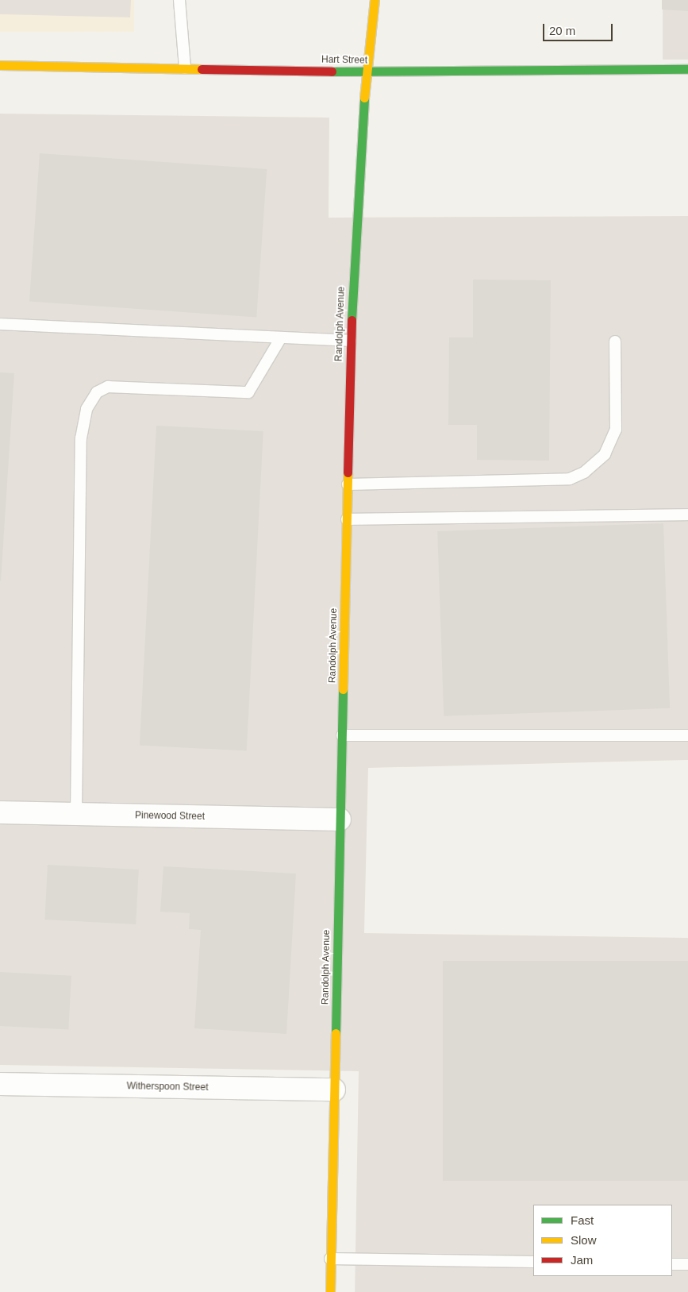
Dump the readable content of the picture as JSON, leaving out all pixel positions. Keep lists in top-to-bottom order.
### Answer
{
  "streets": {
    "main road": ["Hart Street", "Randolph Avenue"],
    "street": ["Pinewood Street", "Witherspoon Street"]
  },
  "crossings": [
    ["Hart Street", "Randolph Avenue"],
    ["Randolph Avenue", "Pinewood Street"],
    ["Randolph Avenue", "Witherspoon Street"]
  ],
  "legend": ["Fast", "Slow", "Jam"],
  "scale_bar": "20 m"
}
